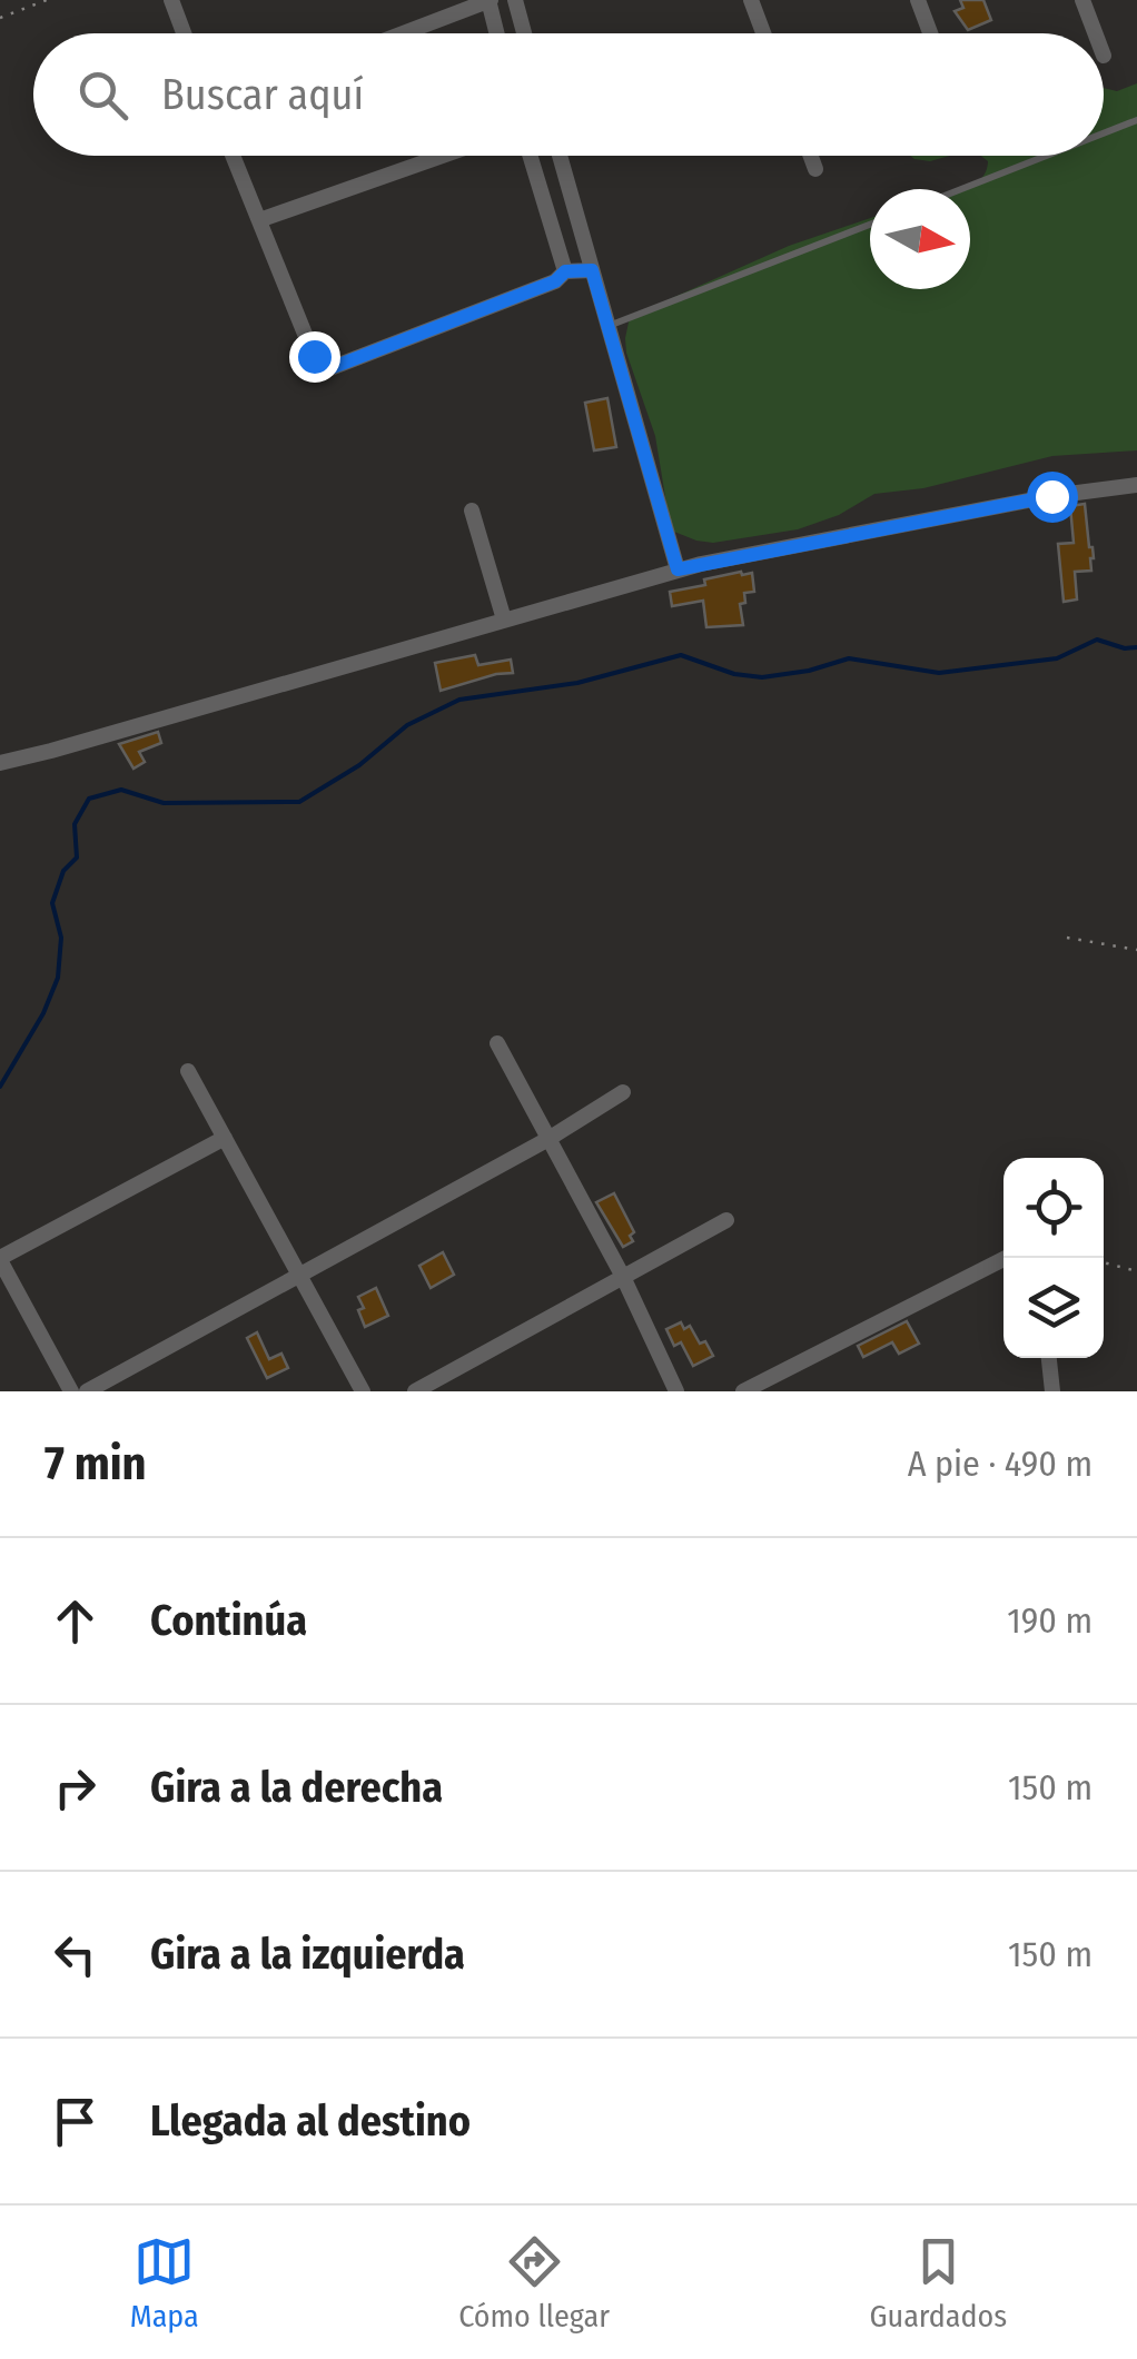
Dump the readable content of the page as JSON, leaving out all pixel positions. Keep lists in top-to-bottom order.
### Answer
{
  "north": "right",
  "page": {
    "search": "Buscar aquí",
    "heading": ["7 min", "A pie · 490 m"],
    "list": [
      ["Continúa", "190 m"],
      ["Gira a la derecha", "150 m"],
      ["Gira a la izquierda", "150 m"],
      "Llegada al destino"
    ],
    "nav": ["Mapa", "Cómo llegar", "Guardados"]
  }
}
